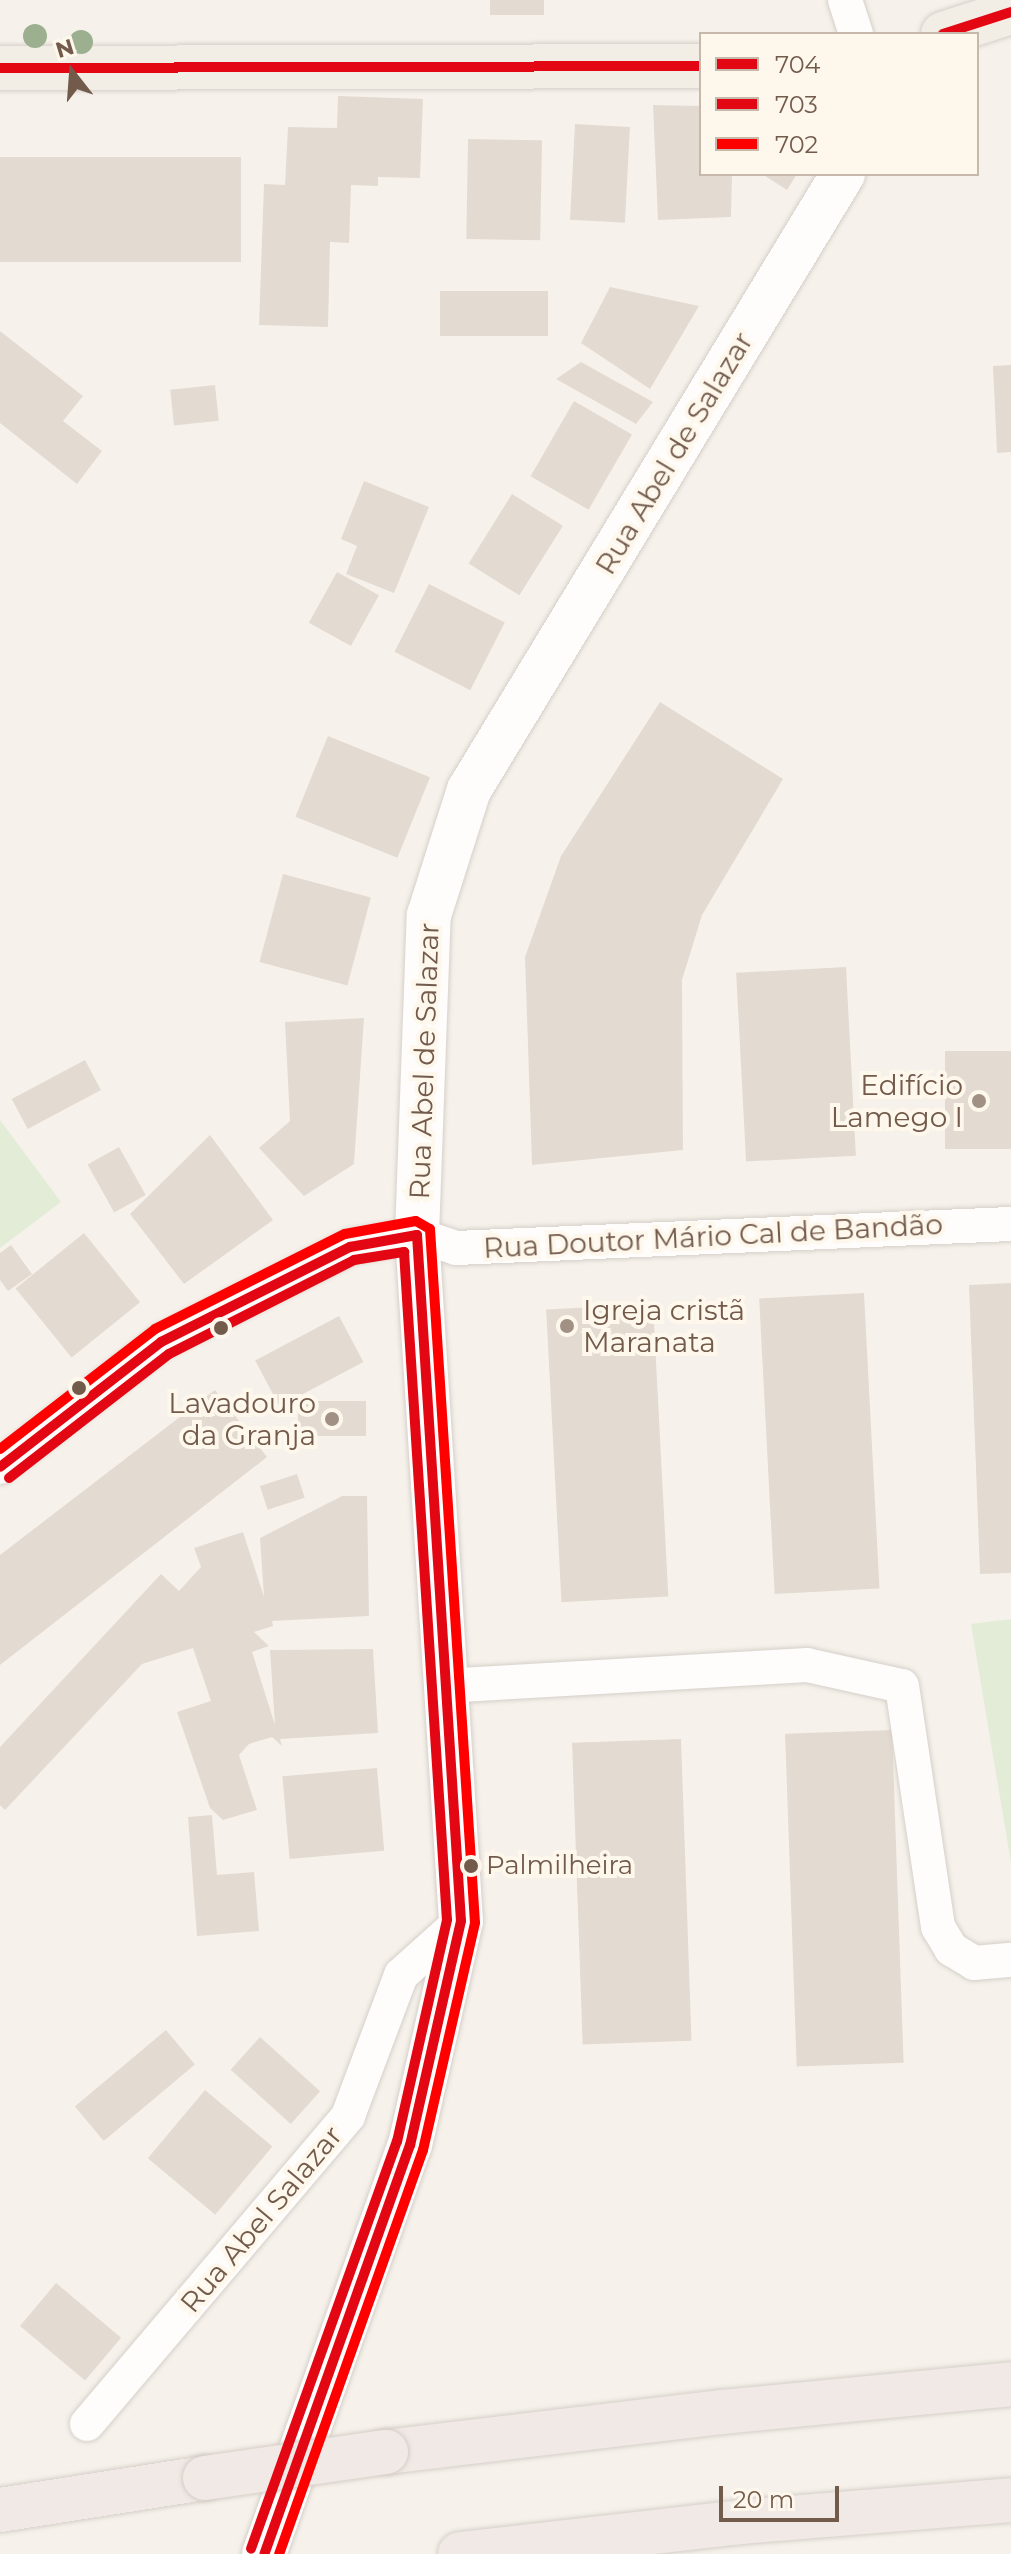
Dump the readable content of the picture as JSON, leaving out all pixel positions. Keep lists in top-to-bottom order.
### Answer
{
  "streets": {
    "street": ["Rua Abel de Salazar", "Rua Doutor Mário Cal de Bandão", "Rua Abel Salazar"]
  },
  "crossings": [
    ["Rua Abel de Salazar", "Rua Doutor Mário Cal de Bandão"],
    ["Rua Abel de Salazar", "Rua Abel Salazar"]
  ],
  "places": [
    "Edifício Lamego I",
    "Igreja cristã Maranata",
    "Lavadouro da Granja",
    "Palmilheira"
  ],
  "lines": ["transit line 704", "transit line 702", "transit line 703"],
  "legend": ["704", "703", "702"],
  "scale_bar": "20 m",
  "north": "top"
}
